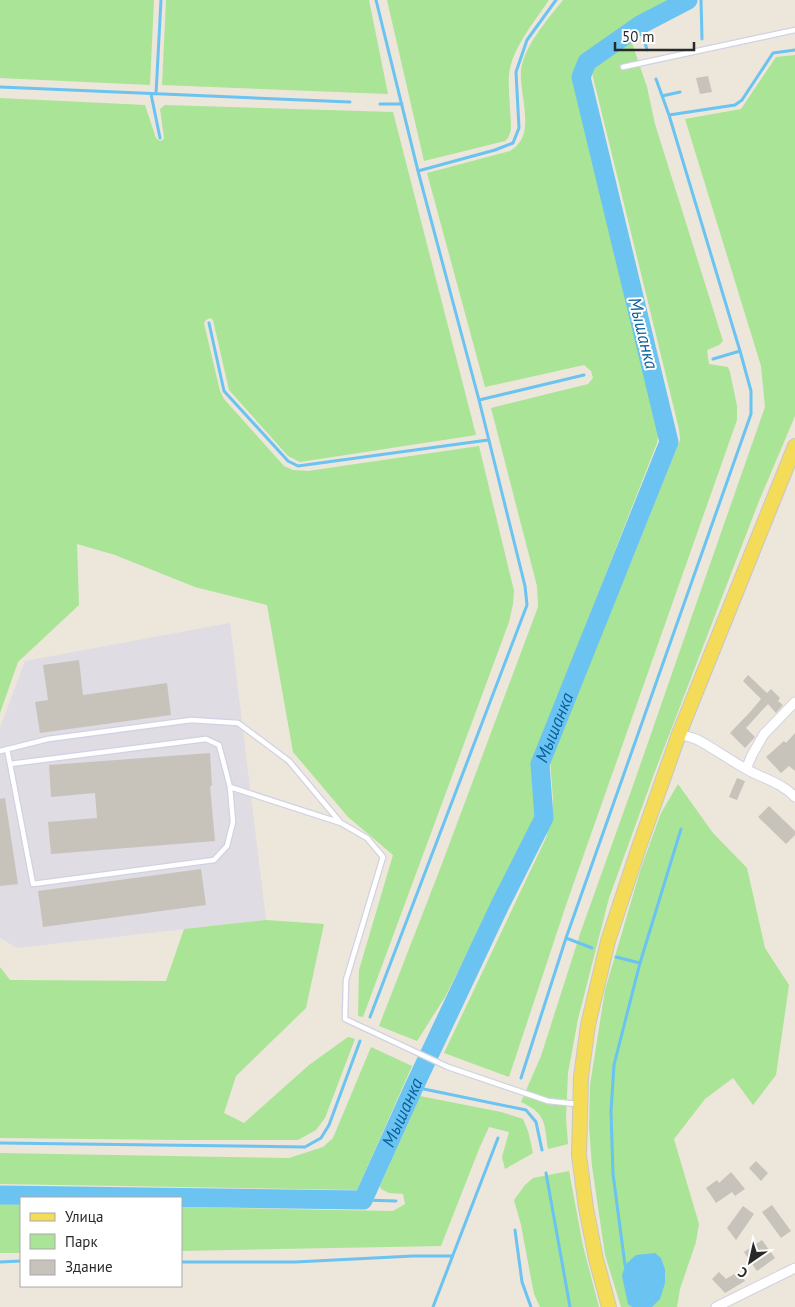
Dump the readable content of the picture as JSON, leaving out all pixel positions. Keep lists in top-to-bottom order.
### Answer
{
  "water": ["Мышанка"],
  "legend": ["Улица", "Парк", "Здание"],
  "scale_bar": "50 m",
  "north": "bottom left"
}
